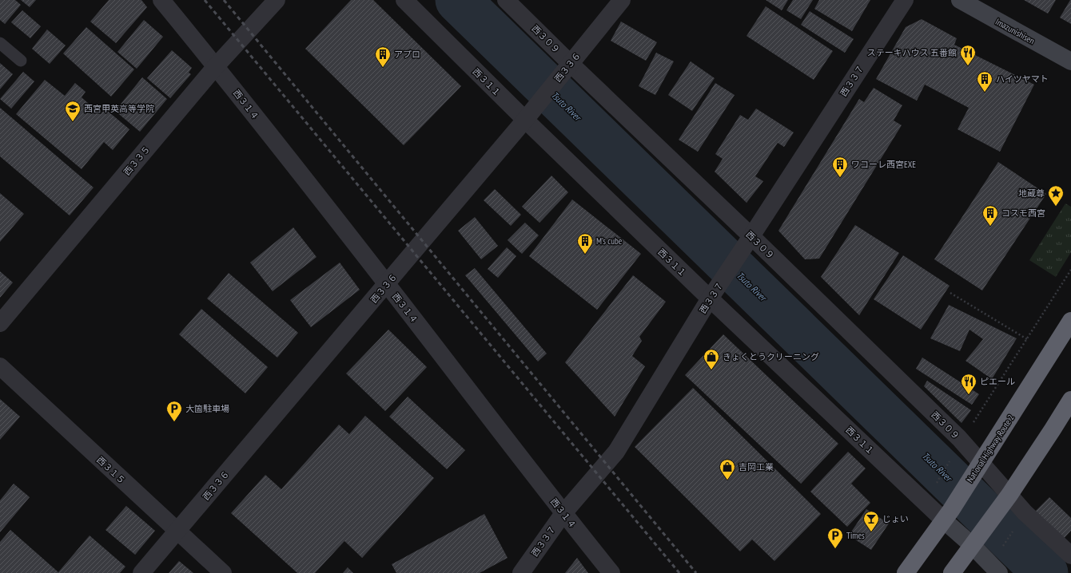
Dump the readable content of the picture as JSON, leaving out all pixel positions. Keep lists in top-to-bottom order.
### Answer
{
  "streets": {
    "highway": ["National Highway Route 2"],
    "street": [
      "Imazunishisen",
      "西３０９",
      "西３３６",
      "西３３７",
      "西３１１",
      "西３１４",
      "西３３５",
      "西３１５"
    ]
  },
  "crossings": [
    ["西３０９", "西３３６"],
    ["西３０９", "西３３７"],
    ["西３０９", "National Highway Route 2"],
    ["西３３６", "西３１１"],
    ["西３３６", "西３１４"],
    ["西３３６", "西３１５"],
    ["西３３７", "西３１１"],
    ["西３３７", "西３１４"],
    ["西３１１", "National Highway Route 2"],
    ["西３１４", "西３３５"]
  ],
  "water": ["Tsuto River"],
  "places": {
    "restaurant": ["ステーキハウス 五番館", "ピエール"],
    "building": [
      "アプロ",
      "ハイツヤマト",
      "ワコーレ西宮EXE",
      "コスモ西宮",
      "M’s cube"
    ],
    "school or university": ["西宮甲英高等学院"],
    "place": ["地蔵尊"],
    "shop": ["きょくとうクリーニング", "吉岡工業"],
    "parking": ["大箇駐車場", "Times"],
    "bar": ["じょい"]
  }
}
